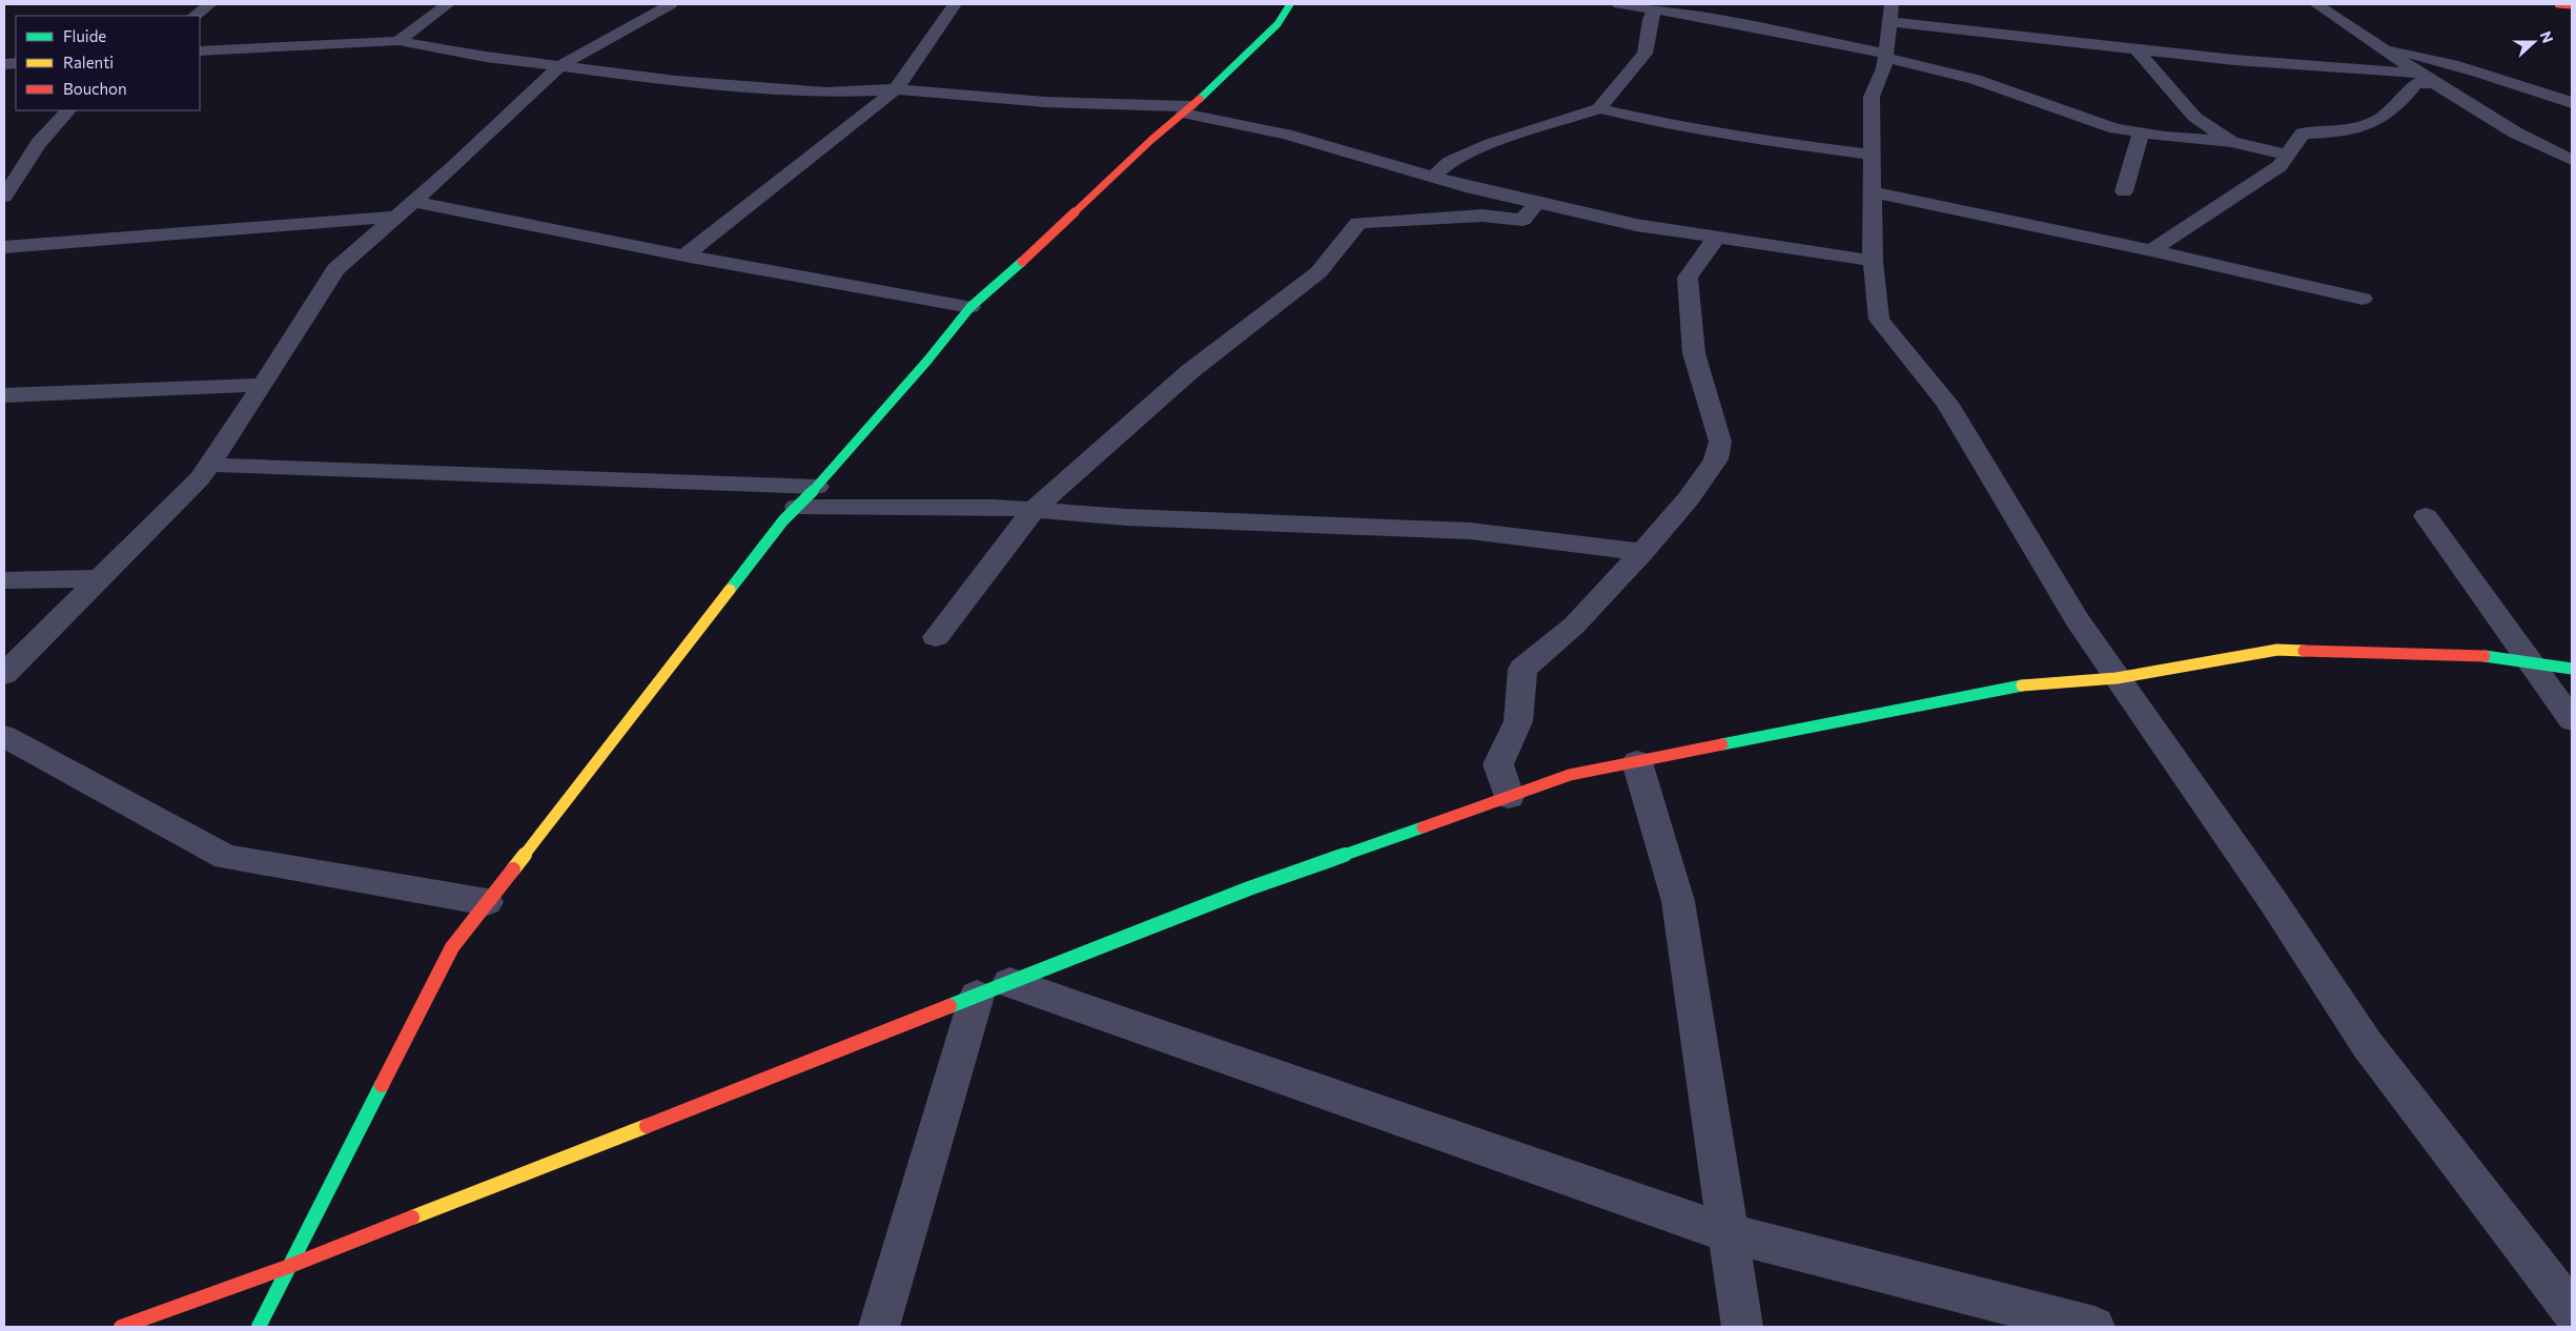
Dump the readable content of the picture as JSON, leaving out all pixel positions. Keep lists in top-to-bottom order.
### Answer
{
  "legend": ["Fluide", "Ralenti", "Bouchon"],
  "north": "right"
}
